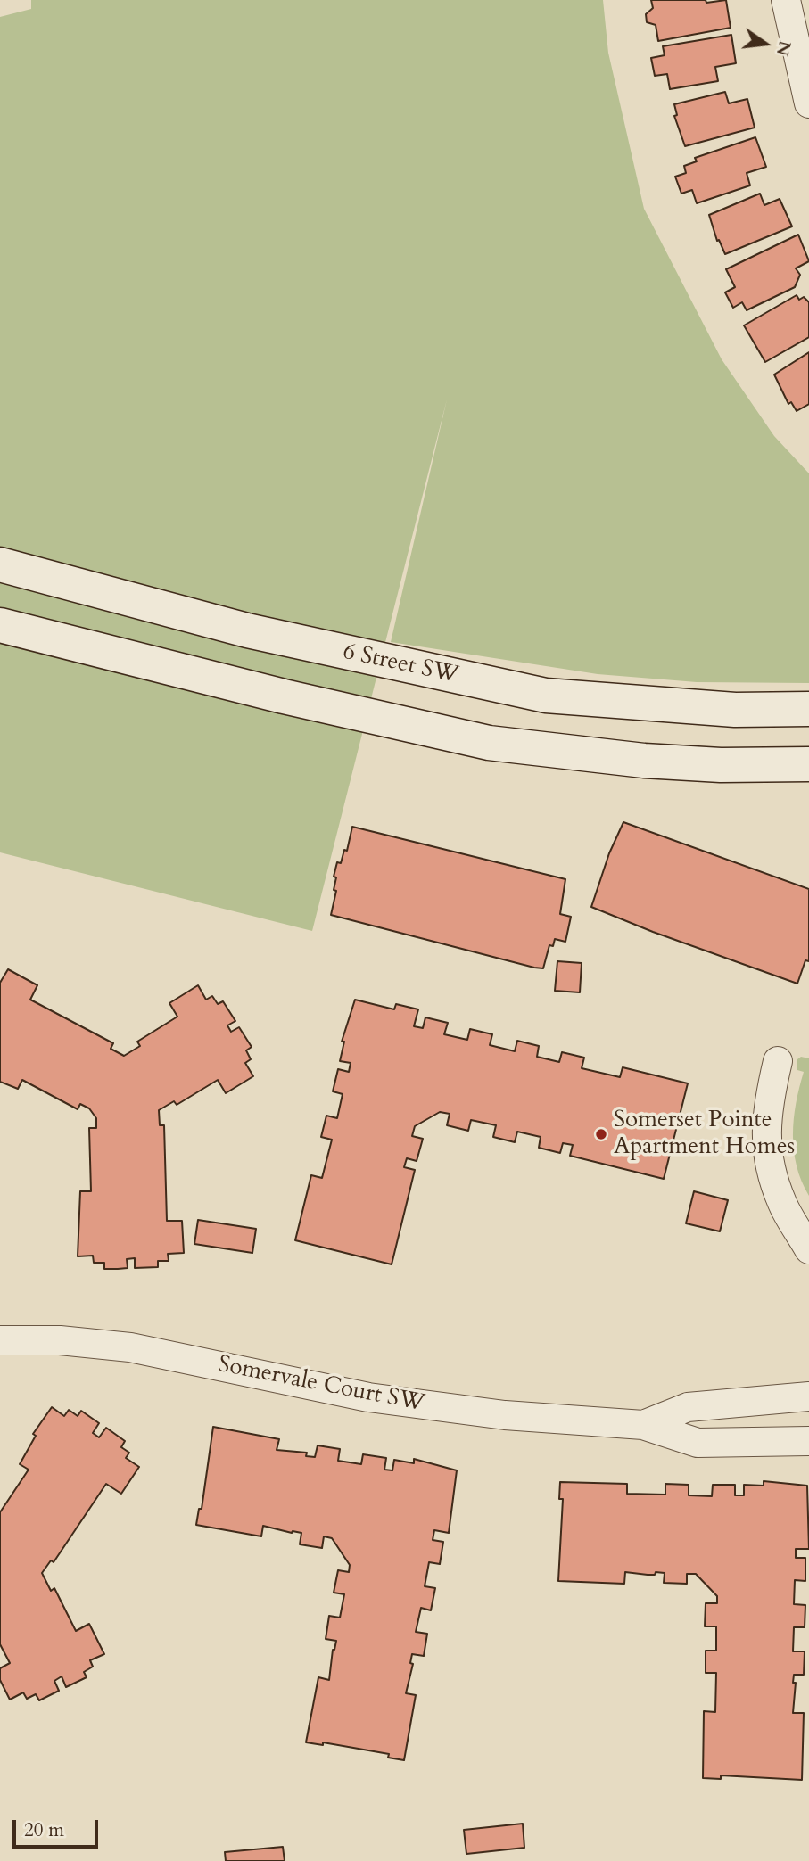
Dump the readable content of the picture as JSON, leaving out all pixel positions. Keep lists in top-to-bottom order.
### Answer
{
  "streets": {
    "main road": ["6 Street SW"],
    "street": ["Somervale Court SW"]
  },
  "places": ["Somerset Pointe Apartment Homes"],
  "scale_bar": "20 m",
  "north": "right"
}
